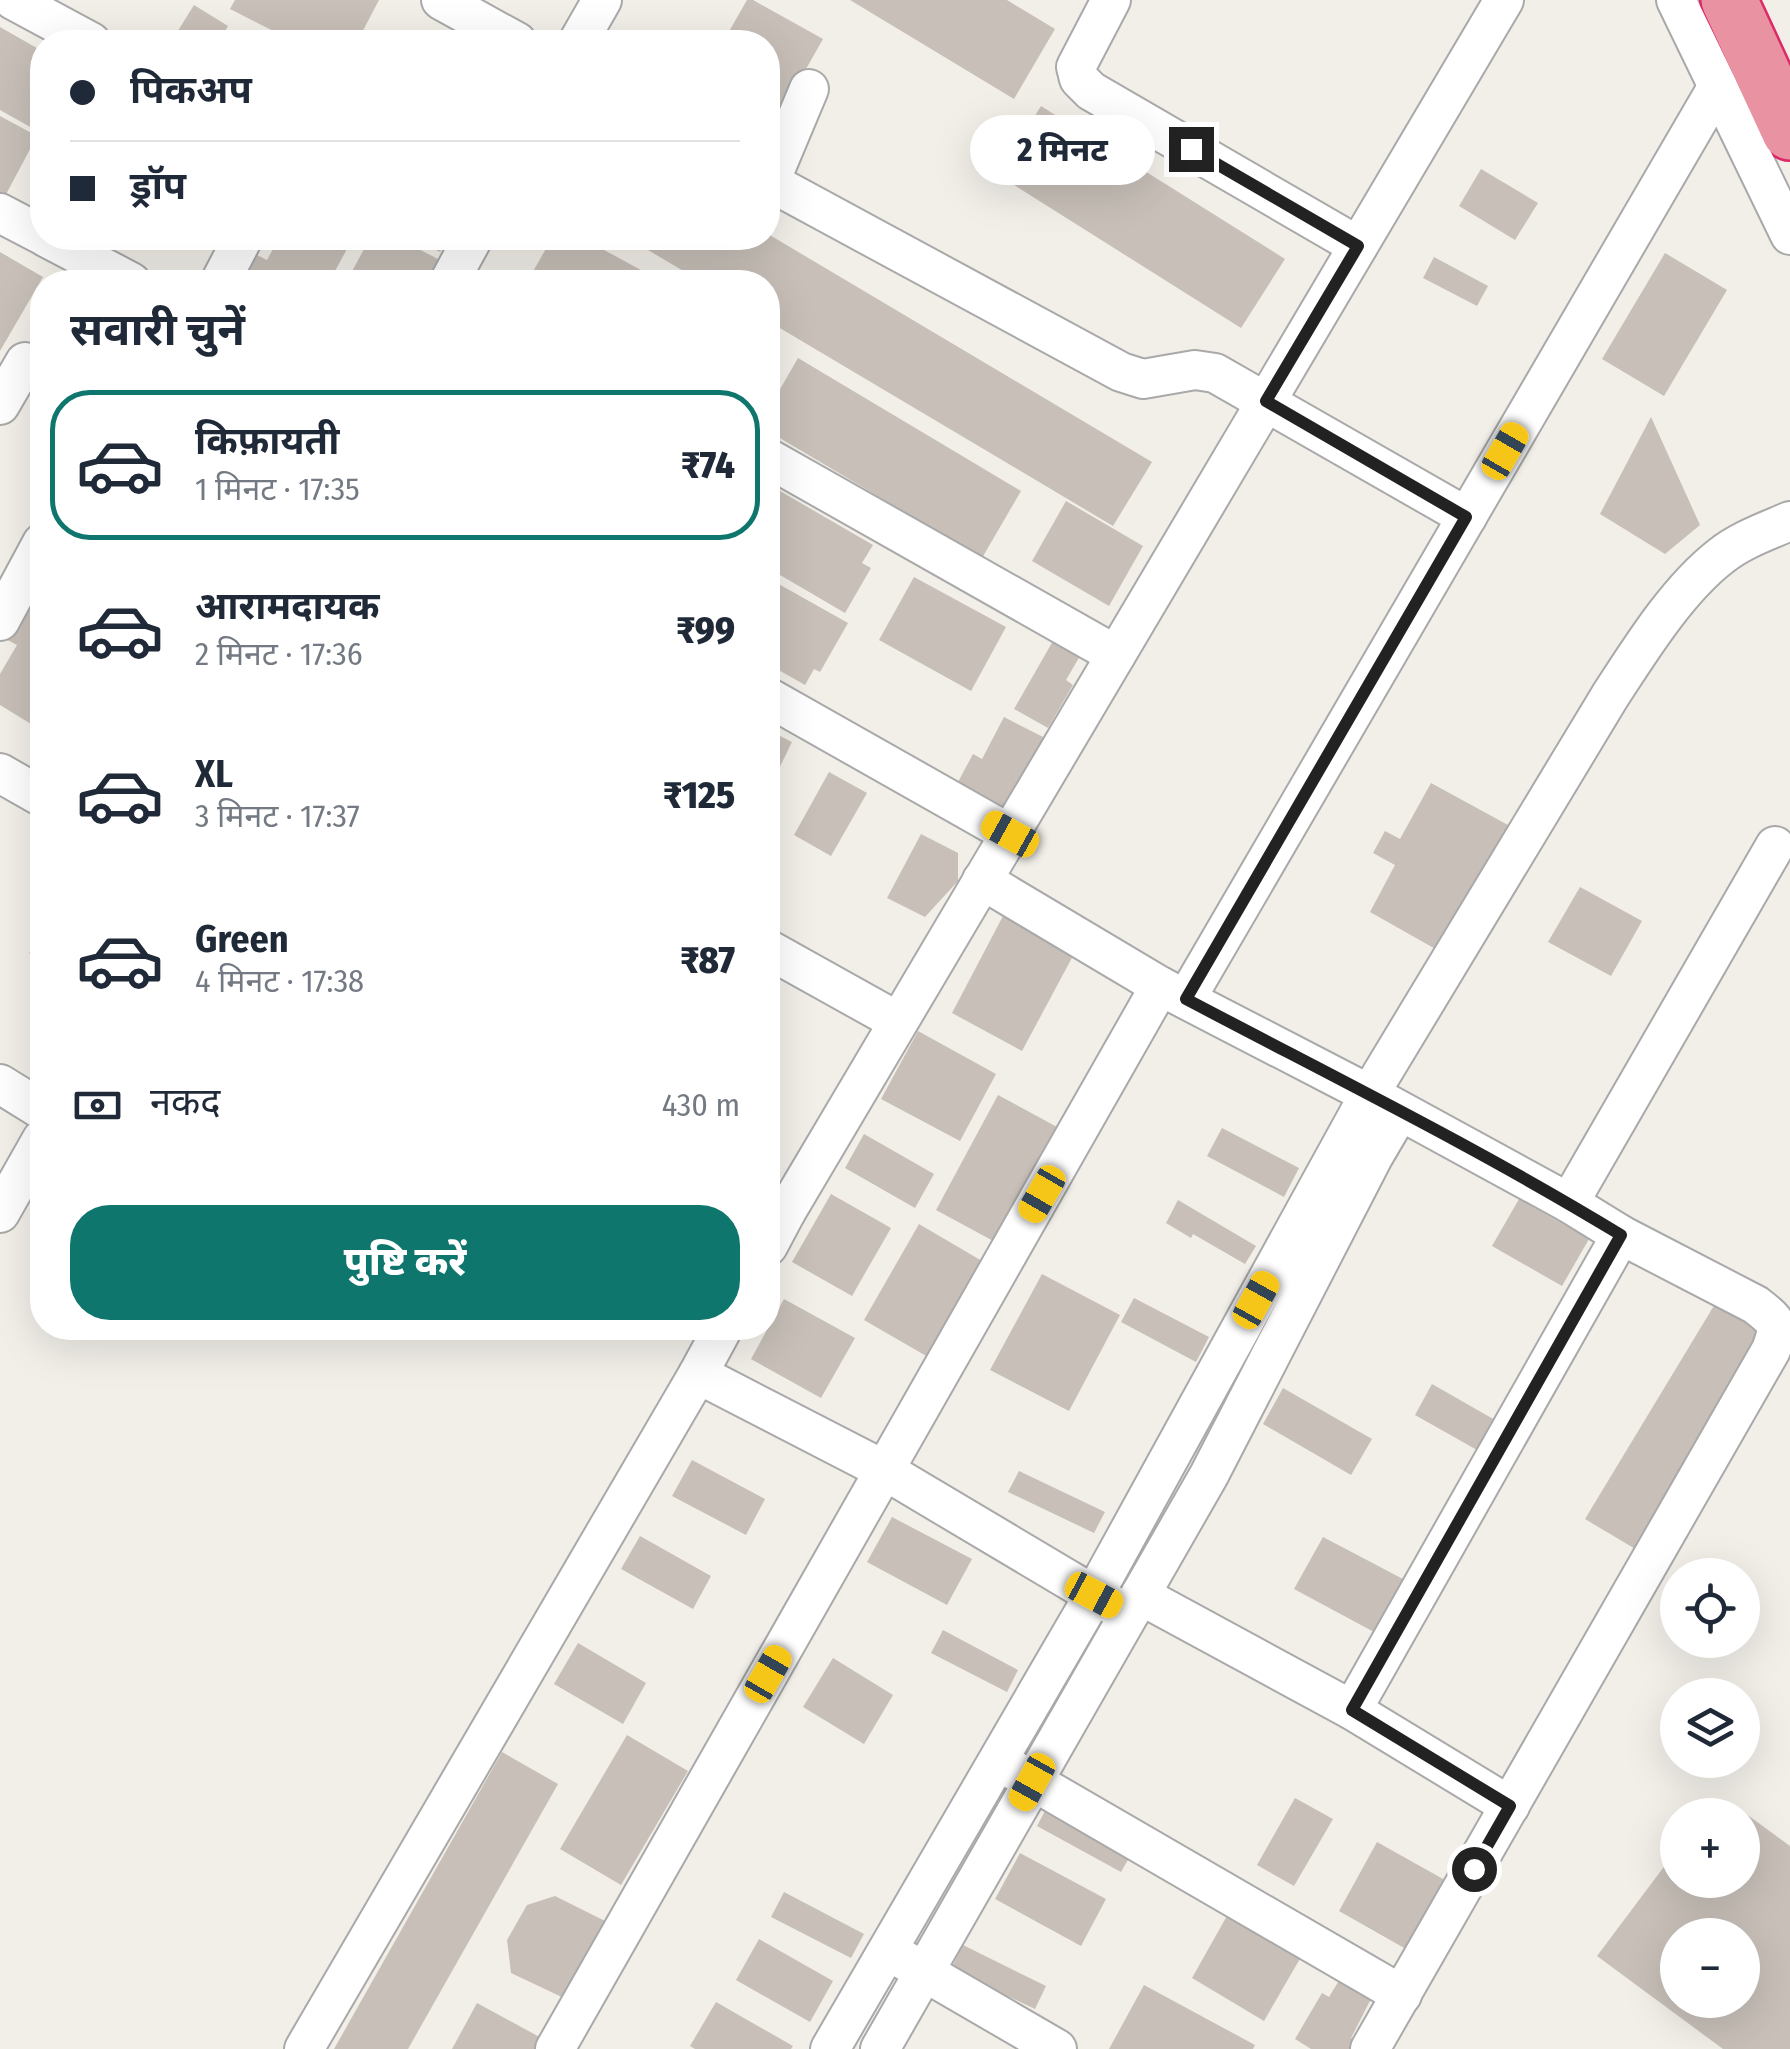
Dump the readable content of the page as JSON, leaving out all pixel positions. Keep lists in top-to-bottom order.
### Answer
{
  "page": {
    "banner": ["पिकअप", "ड्रॉप"],
    "bubble": "2 मिनट",
    "heading": "सवारी चुनें",
    "list": [
      {
        "name": "किफ़ायती",
        "note": "1 मिनट · 17:35",
        "value": "₹74"
      },
      {
        "name": "आरामदायक",
        "note": "2 मिनट · 17:36",
        "value": "₹99"
      },
      {
        "name": "XL",
        "note": "3 मिनट · 17:37",
        "value": "₹125"
      },
      {
        "name": "Green",
        "note": "4 मिनट · 17:38",
        "value": "₹87"
      }
    ],
    "pay": ["नकद", "430 m"],
    "buttons": "पुष्टि करें",
    "map_buttons": ["+", "−"]
  }
}
